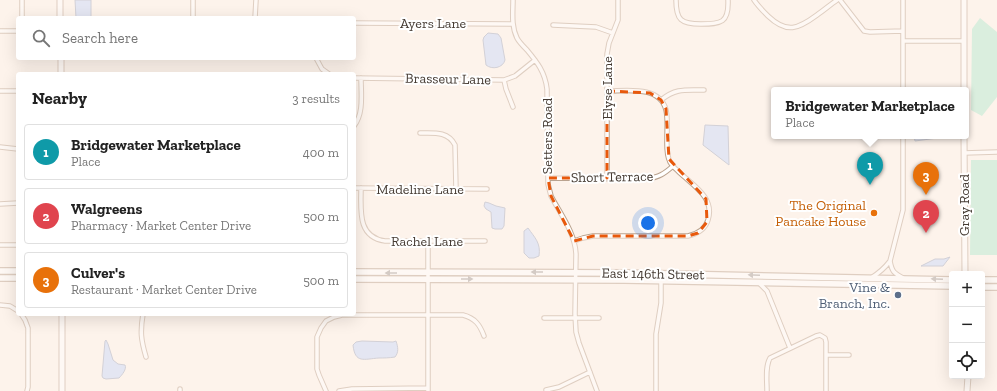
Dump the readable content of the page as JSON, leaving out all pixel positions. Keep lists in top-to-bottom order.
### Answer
{
  "streets": {
    "main road": ["East 146th Street"],
    "street": [
      "Ayers Lane",
      "Brasseur Lane",
      "Elyse Lane",
      "Setters Road",
      "Short Terrace",
      "Madeline Lane",
      "Gray Road",
      "Rachel Lane"
    ]
  },
  "crossings": [
    ["Ayers Lane", "Setters Road"],
    ["Brasseur Lane", "Setters Road"],
    ["Elyse Lane", "Short Terrace"],
    ["Setters Road", "Short Terrace"],
    ["Setters Road", "East 146th Street"],
    ["Madeline Lane", "Rachel Lane"]
  ],
  "places": ["The Original Pancake House", "Vine & Branch, Inc."],
  "page": {
    "search": "Search here",
    "heading": ["Nearby", "3 results"],
    "popup": ["Bridgewater Marketplace", "Place"],
    "list": [
      {
        "mark": "1",
        "name": "Bridgewater Marketplace",
        "note": "Place",
        "value": "400 m"
      },
      {
        "mark": "2",
        "name": "Walgreens",
        "note": "Pharmacy · Market Center Drive",
        "value": "500 m"
      },
      {
        "mark": "3",
        "name": "Culver's",
        "note": "Restaurant · Market Center Drive",
        "value": "500 m"
      }
    ],
    "pins": ["1", "3", "2"],
    "map_buttons": ["+", "−"]
  }
}
